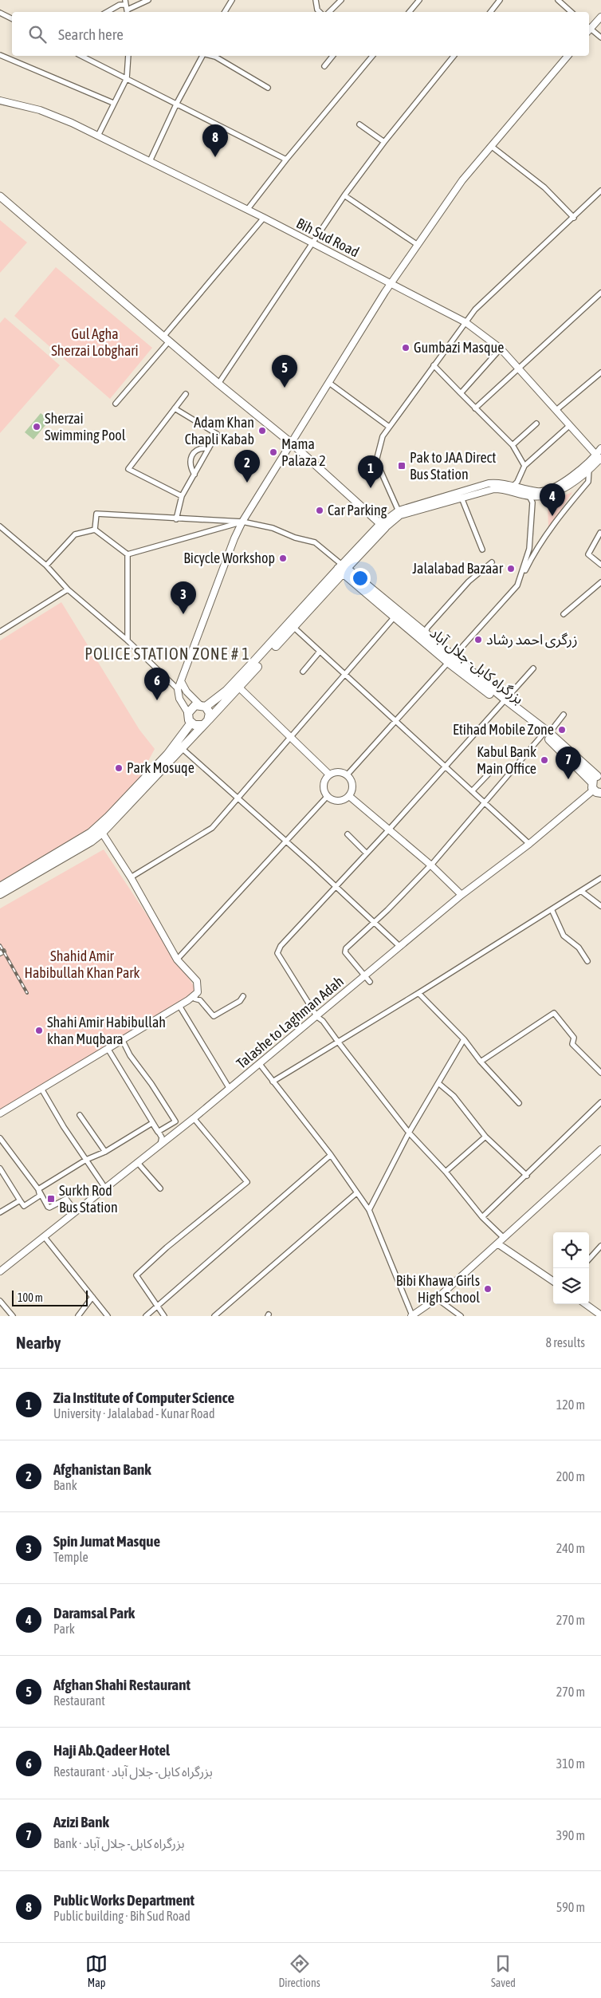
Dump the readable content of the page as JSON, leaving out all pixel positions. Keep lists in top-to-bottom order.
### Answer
{
  "streets": {
    "highway": ["بزرگراه کابل- جلال آباد"],
    "main road": ["Bih Sud Road", "Talashe to Laghman Adah"]
  },
  "crossings": [
    ["بزرگراه کابل- جلال آباد", "Talashe to Laghman Adah"]
  ],
  "districts": ["POLICE STATION ZONE # 1"],
  "parks": ["Gul Agha Sherzai Lobghari", "Shahid Amir Habibullah Khan Park"],
  "places": {
    "other": [
      "Gumbazi Masque",
      "Sherzai Swimming Pool",
      "Adam Khan Chapli Kabab",
      "Mama Palaza 2",
      "Car Parking",
      "Bicycle Workshop",
      "Jalalabad Bazaar",
      "زرگری احمد رشاد",
      "Etihad Mobile Zone",
      "Kabul Bank Main Office",
      "Park Mosuqe",
      "Shahi Amir Habibullah khan Muqbara",
      "Bibi Khawa Girls High School"
    ],
    "transit": ["Pak to JAA Direct Bus Station", "Surkh Rod Bus Station"]
  },
  "scale_bar": "100 m",
  "page": {
    "search": "Search here",
    "pins": [
      "8",
      "5",
      "2",
      "1",
      "4",
      "3",
      "6",
      "7"
    ],
    "scale": "100 m",
    "heading": ["Nearby", "8 results"],
    "list": [
      {
        "mark": "1",
        "name": "Zia Institute of Computer Science",
        "note": "University · Jalalabad - Kunar Road",
        "value": "120 m"
      },
      {
        "mark": "2",
        "name": "Afghanistan Bank",
        "note": "Bank",
        "value": "200 m"
      },
      {
        "mark": "3",
        "name": "Spin Jumat Masque",
        "note": "Temple",
        "value": "240 m"
      },
      {
        "mark": "4",
        "name": "Daramsal Park",
        "note": "Park",
        "value": "270 m"
      },
      {
        "mark": "5",
        "name": "Afghan Shahi Restaurant",
        "note": "Restaurant",
        "value": "270 m"
      },
      {
        "mark": "6",
        "name": "Haji Ab.Qadeer Hotel",
        "note": "Restaurant · بزرگراه کابل- جلال آباد",
        "value": "310 m"
      },
      {
        "mark": "7",
        "name": "Azizi Bank",
        "note": "Bank · بزرگراه کابل- جلال آباد",
        "value": "390 m"
      },
      {
        "mark": "8",
        "name": "Public Works Department",
        "note": "Public building · Bih Sud Road",
        "value": "590 m"
      }
    ],
    "nav": ["Map", "Directions", "Saved"]
  }
}
